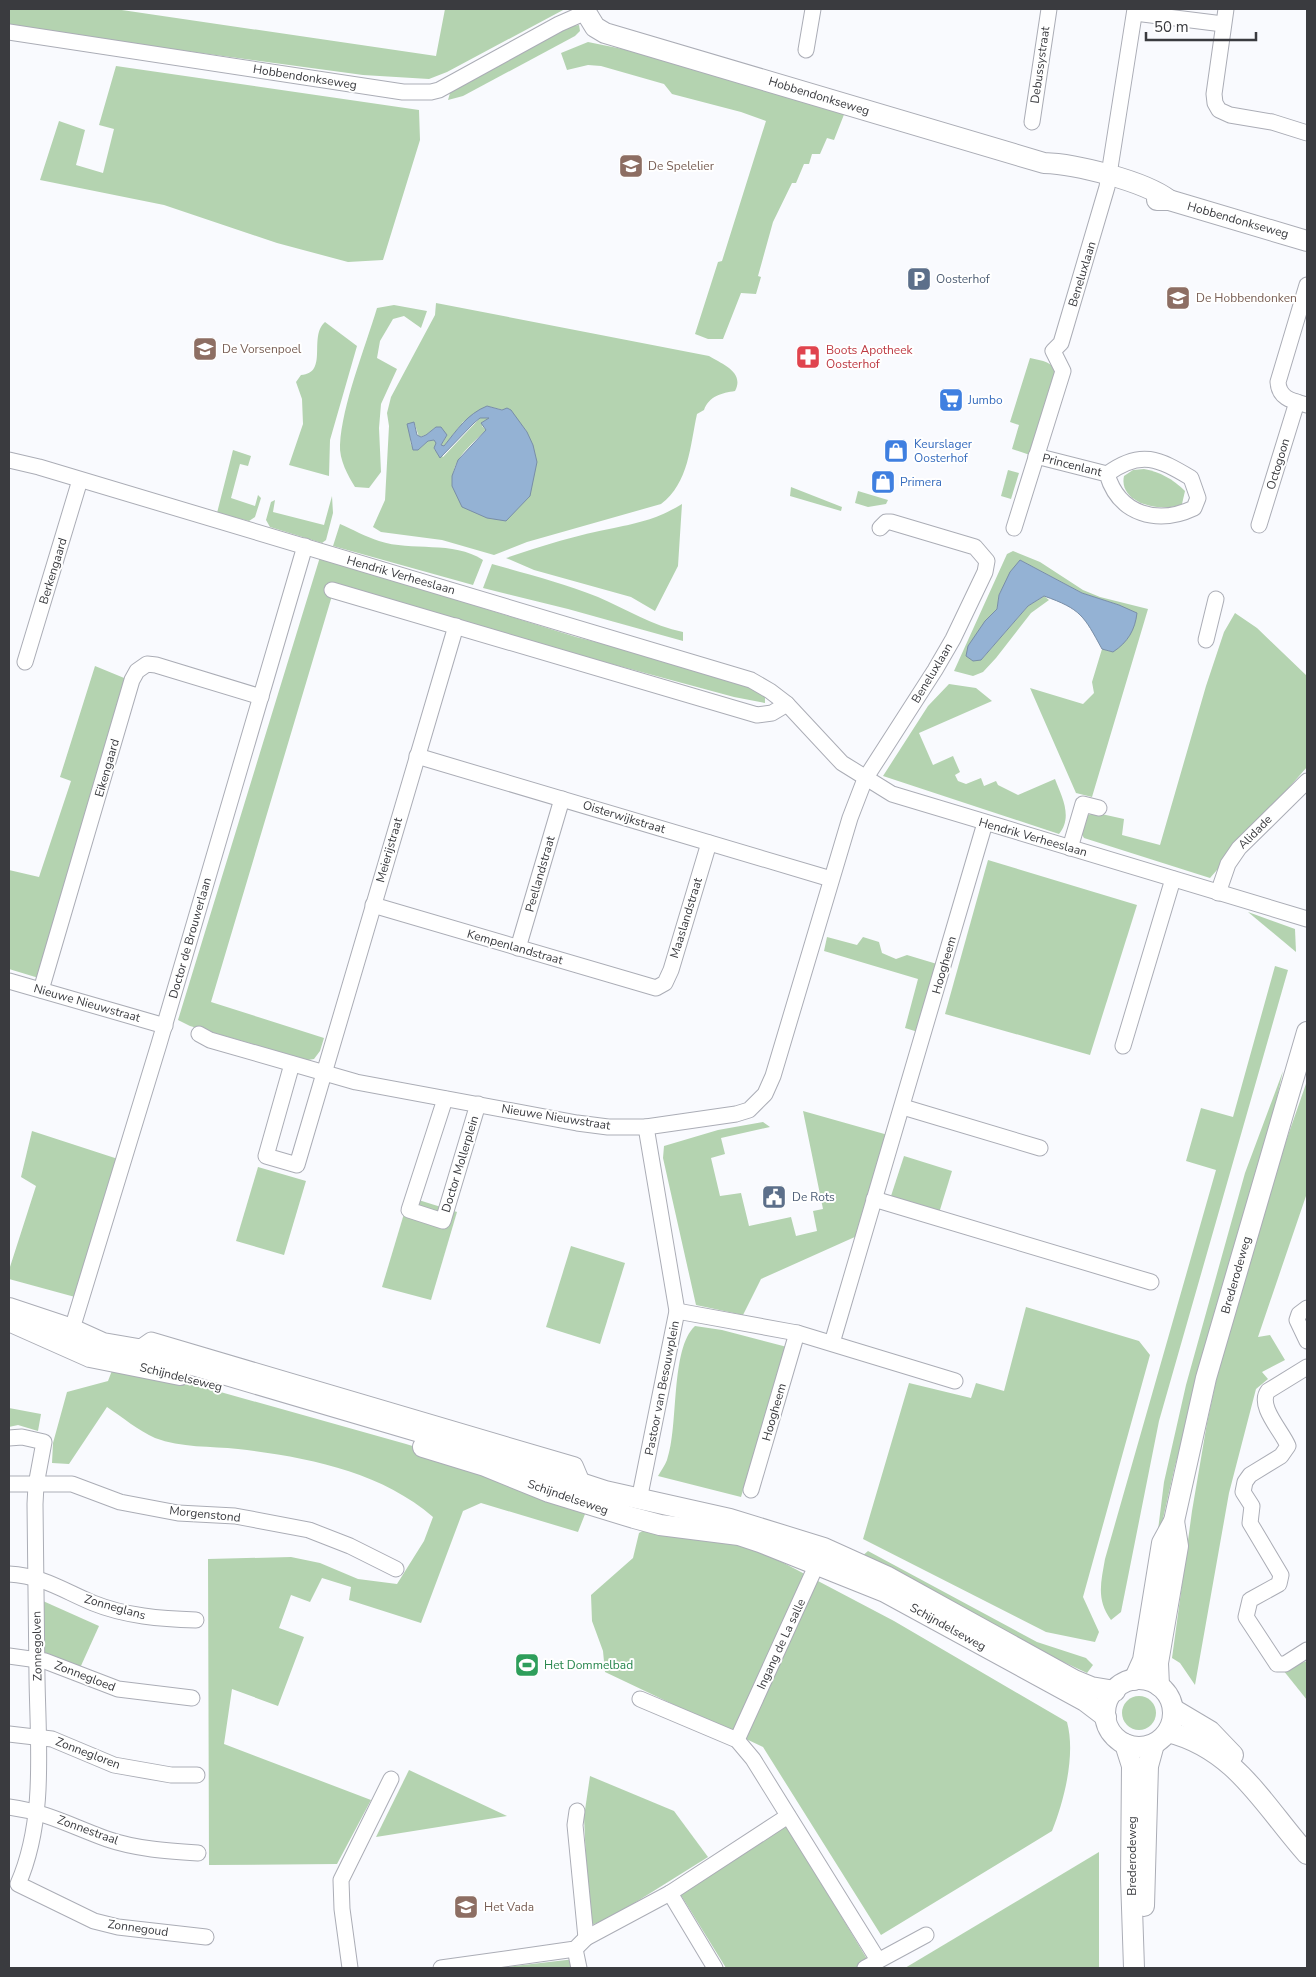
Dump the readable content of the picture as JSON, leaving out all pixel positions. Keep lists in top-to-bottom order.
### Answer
{
  "streets": {
    "main road": ["Hobbendonkseweg", "Brederodeweg", "Schijndelseweg"],
    "street": [
      "Debussystraat",
      "Beneluxlaan",
      "Octogoon",
      "Princenlant",
      "Berkengaard",
      "Hendrik Verheeslaan",
      "Eikengaard",
      "Oisterwijkstraat",
      "Alidade",
      "Meierijstraat",
      "Peellandstraat",
      "Maaslandstraat",
      "Doctor de Brouwerlaan",
      "Kempenlandstraat",
      "Hoogheem",
      "Nieuwe Nieuwstraat",
      "Doctor Mollerplein",
      "Pastoor van Besouwplein",
      "Morgenstond",
      "Zonneglans",
      "Ingang de La salle",
      "Zonnegolven",
      "Zonnegloed",
      "Zonnegloren",
      "Zonnestraal",
      "Zonnegoud"
    ]
  },
  "crossings": [
    ["Hobbendonkseweg", "Beneluxlaan"],
    ["Beneluxlaan", "Princenlant"],
    ["Beneluxlaan", "Hendrik Verheeslaan"],
    ["Beneluxlaan", "Nieuwe Nieuwstraat"],
    ["Berkengaard", "Hendrik Verheeslaan"],
    ["Hendrik Verheeslaan", "Alidade"],
    ["Hendrik Verheeslaan", "Doctor de Brouwerlaan"],
    ["Hendrik Verheeslaan", "Hoogheem"],
    ["Hendrik Verheeslaan", "Nieuwe Nieuwstraat"],
    ["Eikengaard", "Doctor de Brouwerlaan"],
    ["Eikengaard", "Nieuwe Nieuwstraat"],
    ["Oisterwijkstraat", "Meierijstraat"],
    ["Oisterwijkstraat", "Peellandstraat"],
    ["Oisterwijkstraat", "Maaslandstraat"],
    ["Oisterwijkstraat", "Nieuwe Nieuwstraat"],
    ["Meierijstraat", "Kempenlandstraat"],
    ["Meierijstraat", "Nieuwe Nieuwstraat"],
    ["Peellandstraat", "Kempenlandstraat"],
    ["Maaslandstraat", "Kempenlandstraat"],
    ["Doctor de Brouwerlaan", "Nieuwe Nieuwstraat"],
    ["Doctor de Brouwerlaan", "Schijndelseweg"],
    ["Nieuwe Nieuwstraat", "Doctor Mollerplein"],
    ["Nieuwe Nieuwstraat", "Pastoor van Besouwplein"],
    ["Brederodeweg", "Schijndelseweg"],
    ["Schijndelseweg", "Pastoor van Besouwplein"],
    ["Schijndelseweg", "Ingang de La salle"],
    ["Morgenstond", "Zonnegolven"],
    ["Zonneglans", "Zonnegolven"],
    ["Zonnegolven", "Zonnegloed"],
    ["Zonnegolven", "Zonnegloren"],
    ["Zonnegolven", "Zonnestraal"],
    ["Zonnegolven", "Zonnegoud"]
  ],
  "places": {
    "school or university": [
      "De Spelelier",
      "De Hobbendonken",
      "De Vorsenpoel",
      "Het Vada"
    ],
    "parking": ["Oosterhof"],
    "pharmacy": ["Boots Apotheek Oosterhof"],
    "supermarket": ["Jumbo"],
    "shop": ["Keurslager Oosterhof", "Primera"],
    "public building": ["De Rots"],
    "sports": ["Het Dommelbad"]
  },
  "scale_bar": "50 m"
}
